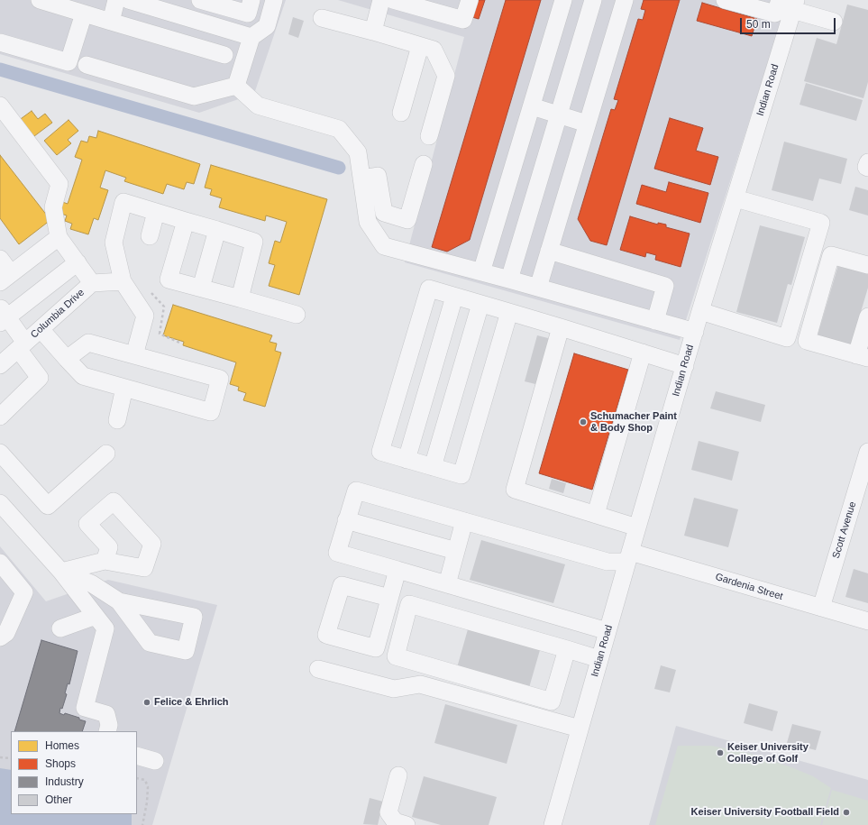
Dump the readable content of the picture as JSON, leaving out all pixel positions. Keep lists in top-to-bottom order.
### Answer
{
  "streets": {
    "street": [
      "Indian Road",
      "Columbia Drive",
      "Scott Avenue",
      "Gardenia Street"
    ]
  },
  "crossings": [
    ["Indian Road", "Gardenia Street"],
    ["Scott Avenue", "Gardenia Street"]
  ],
  "places": [
    "Schumacher Paint & Body Shop",
    "Felice & Ehrlich",
    "Keiser University College of Golf",
    "Keiser University Football Field"
  ],
  "legend": [
    "Homes",
    "Shops",
    "Industry",
    "Other"
  ],
  "scale_bar": "50 m"
}
